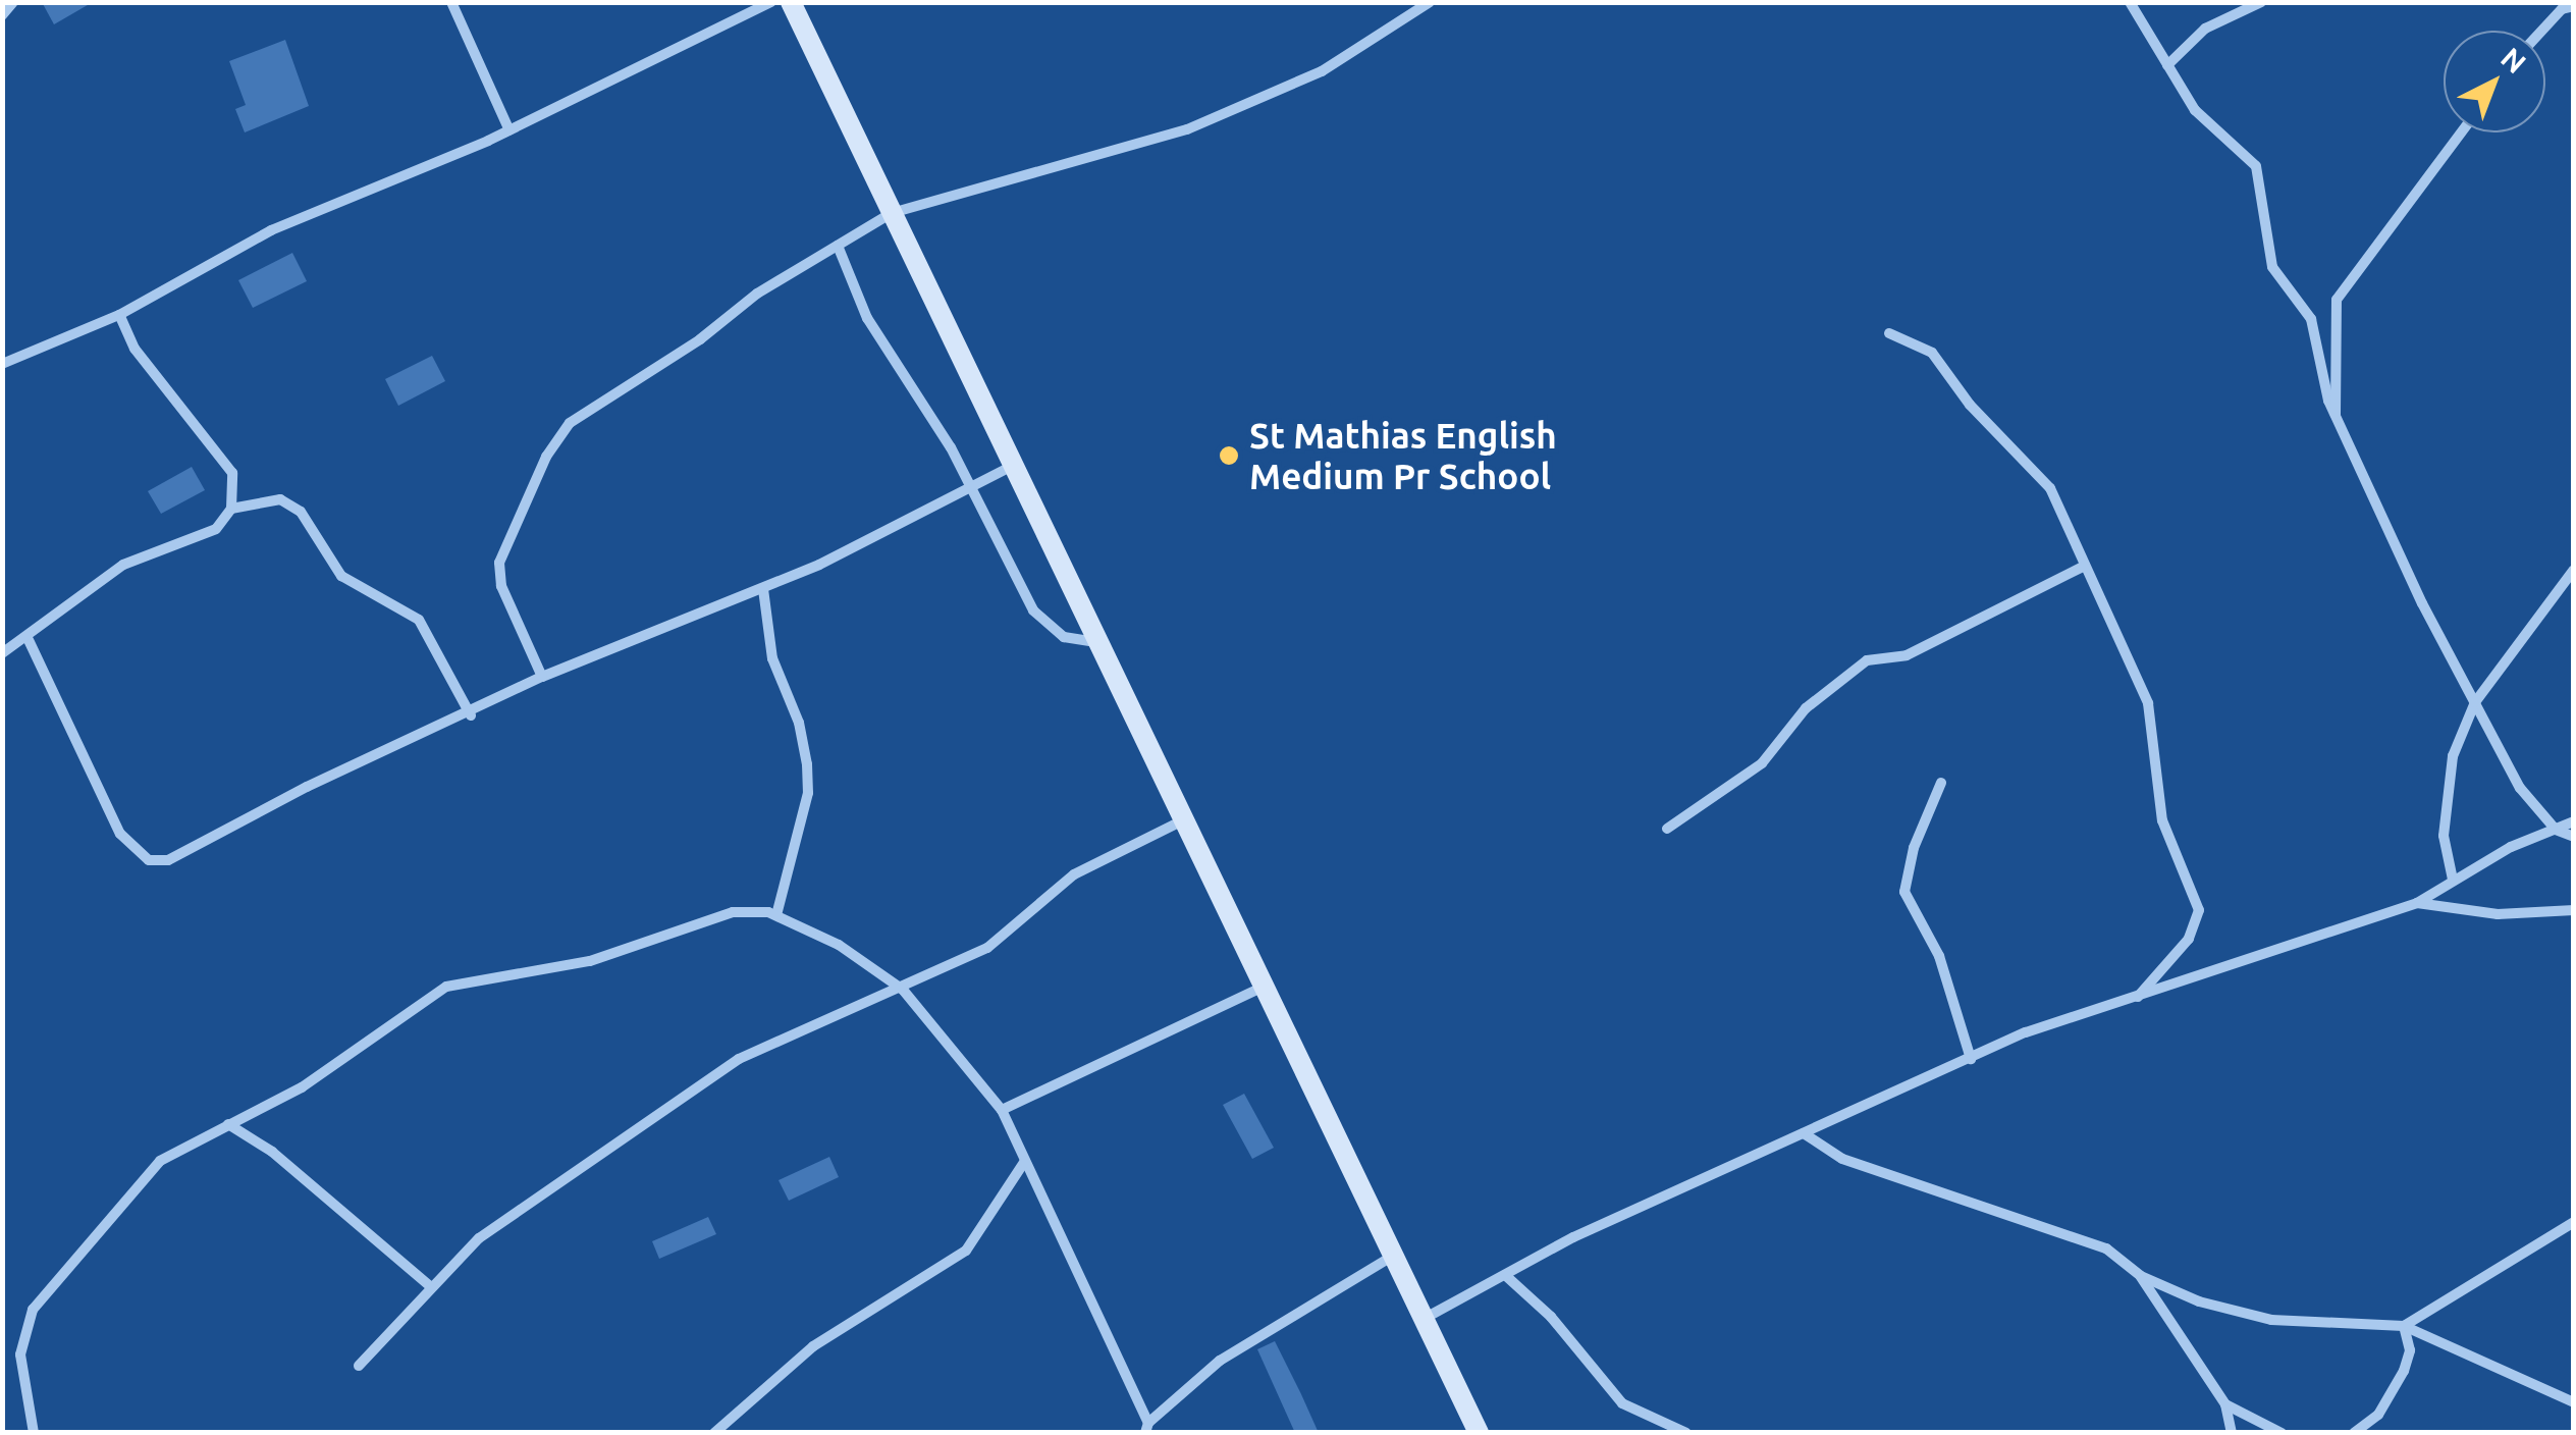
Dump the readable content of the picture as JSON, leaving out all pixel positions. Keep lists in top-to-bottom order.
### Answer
{
  "places": ["St Mathias English Medium Pr School"],
  "north": "top right"
}
